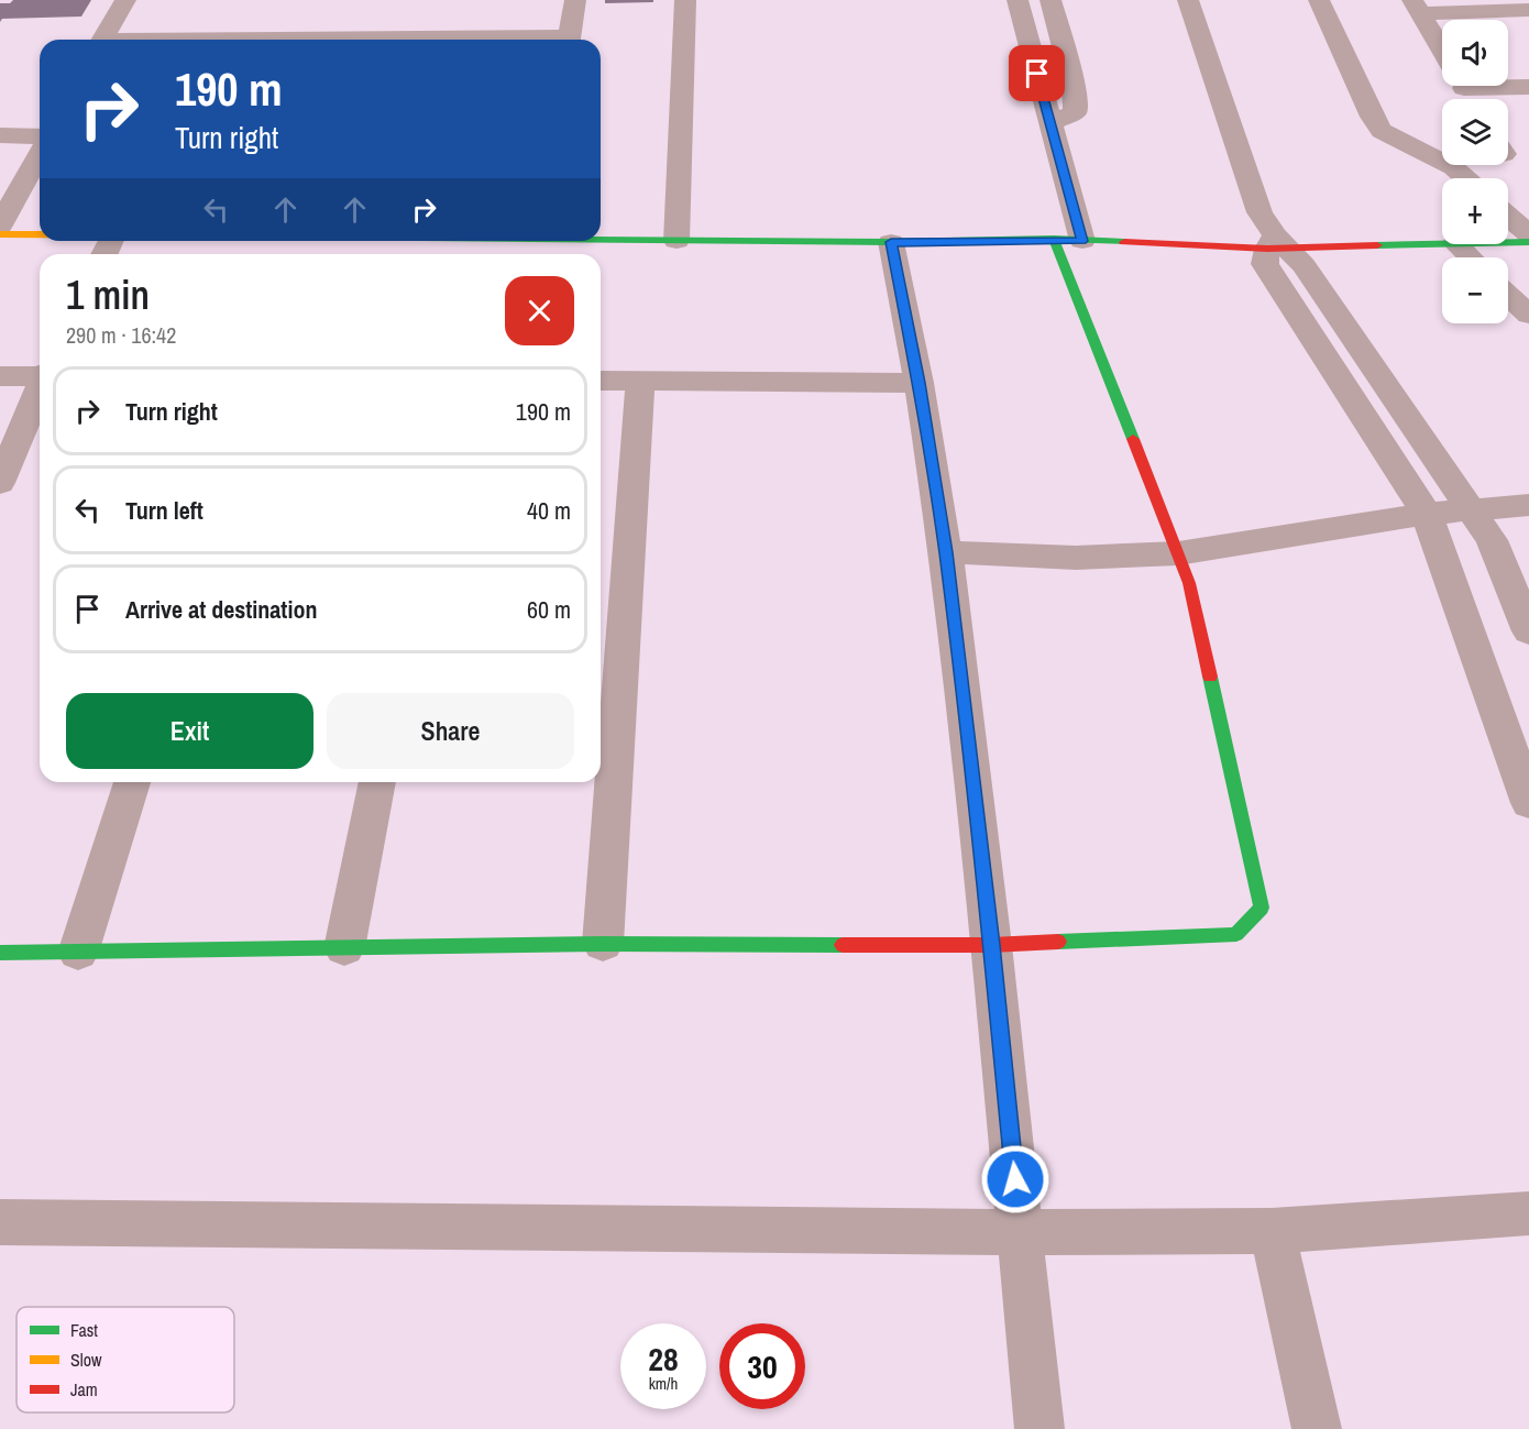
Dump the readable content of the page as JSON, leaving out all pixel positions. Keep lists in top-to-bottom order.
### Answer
{
  "legend": ["Fast", "Slow", "Jam"],
  "page": {
    "map_buttons": ["+", "−"],
    "turn": ["190 m", "Turn right"],
    "heading": ["1 min", "290 m · 16:42"],
    "list": [
      {
        "name": "Turn right",
        "value": "190 m"
      },
      {
        "name": "Turn left",
        "value": "40 m"
      },
      {
        "name": "Arrive at destination",
        "value": "60 m"
      }
    ],
    "buttons": ["Exit", "Share"],
    "speed": "28 km/h",
    "limit": "30"
  }
}
